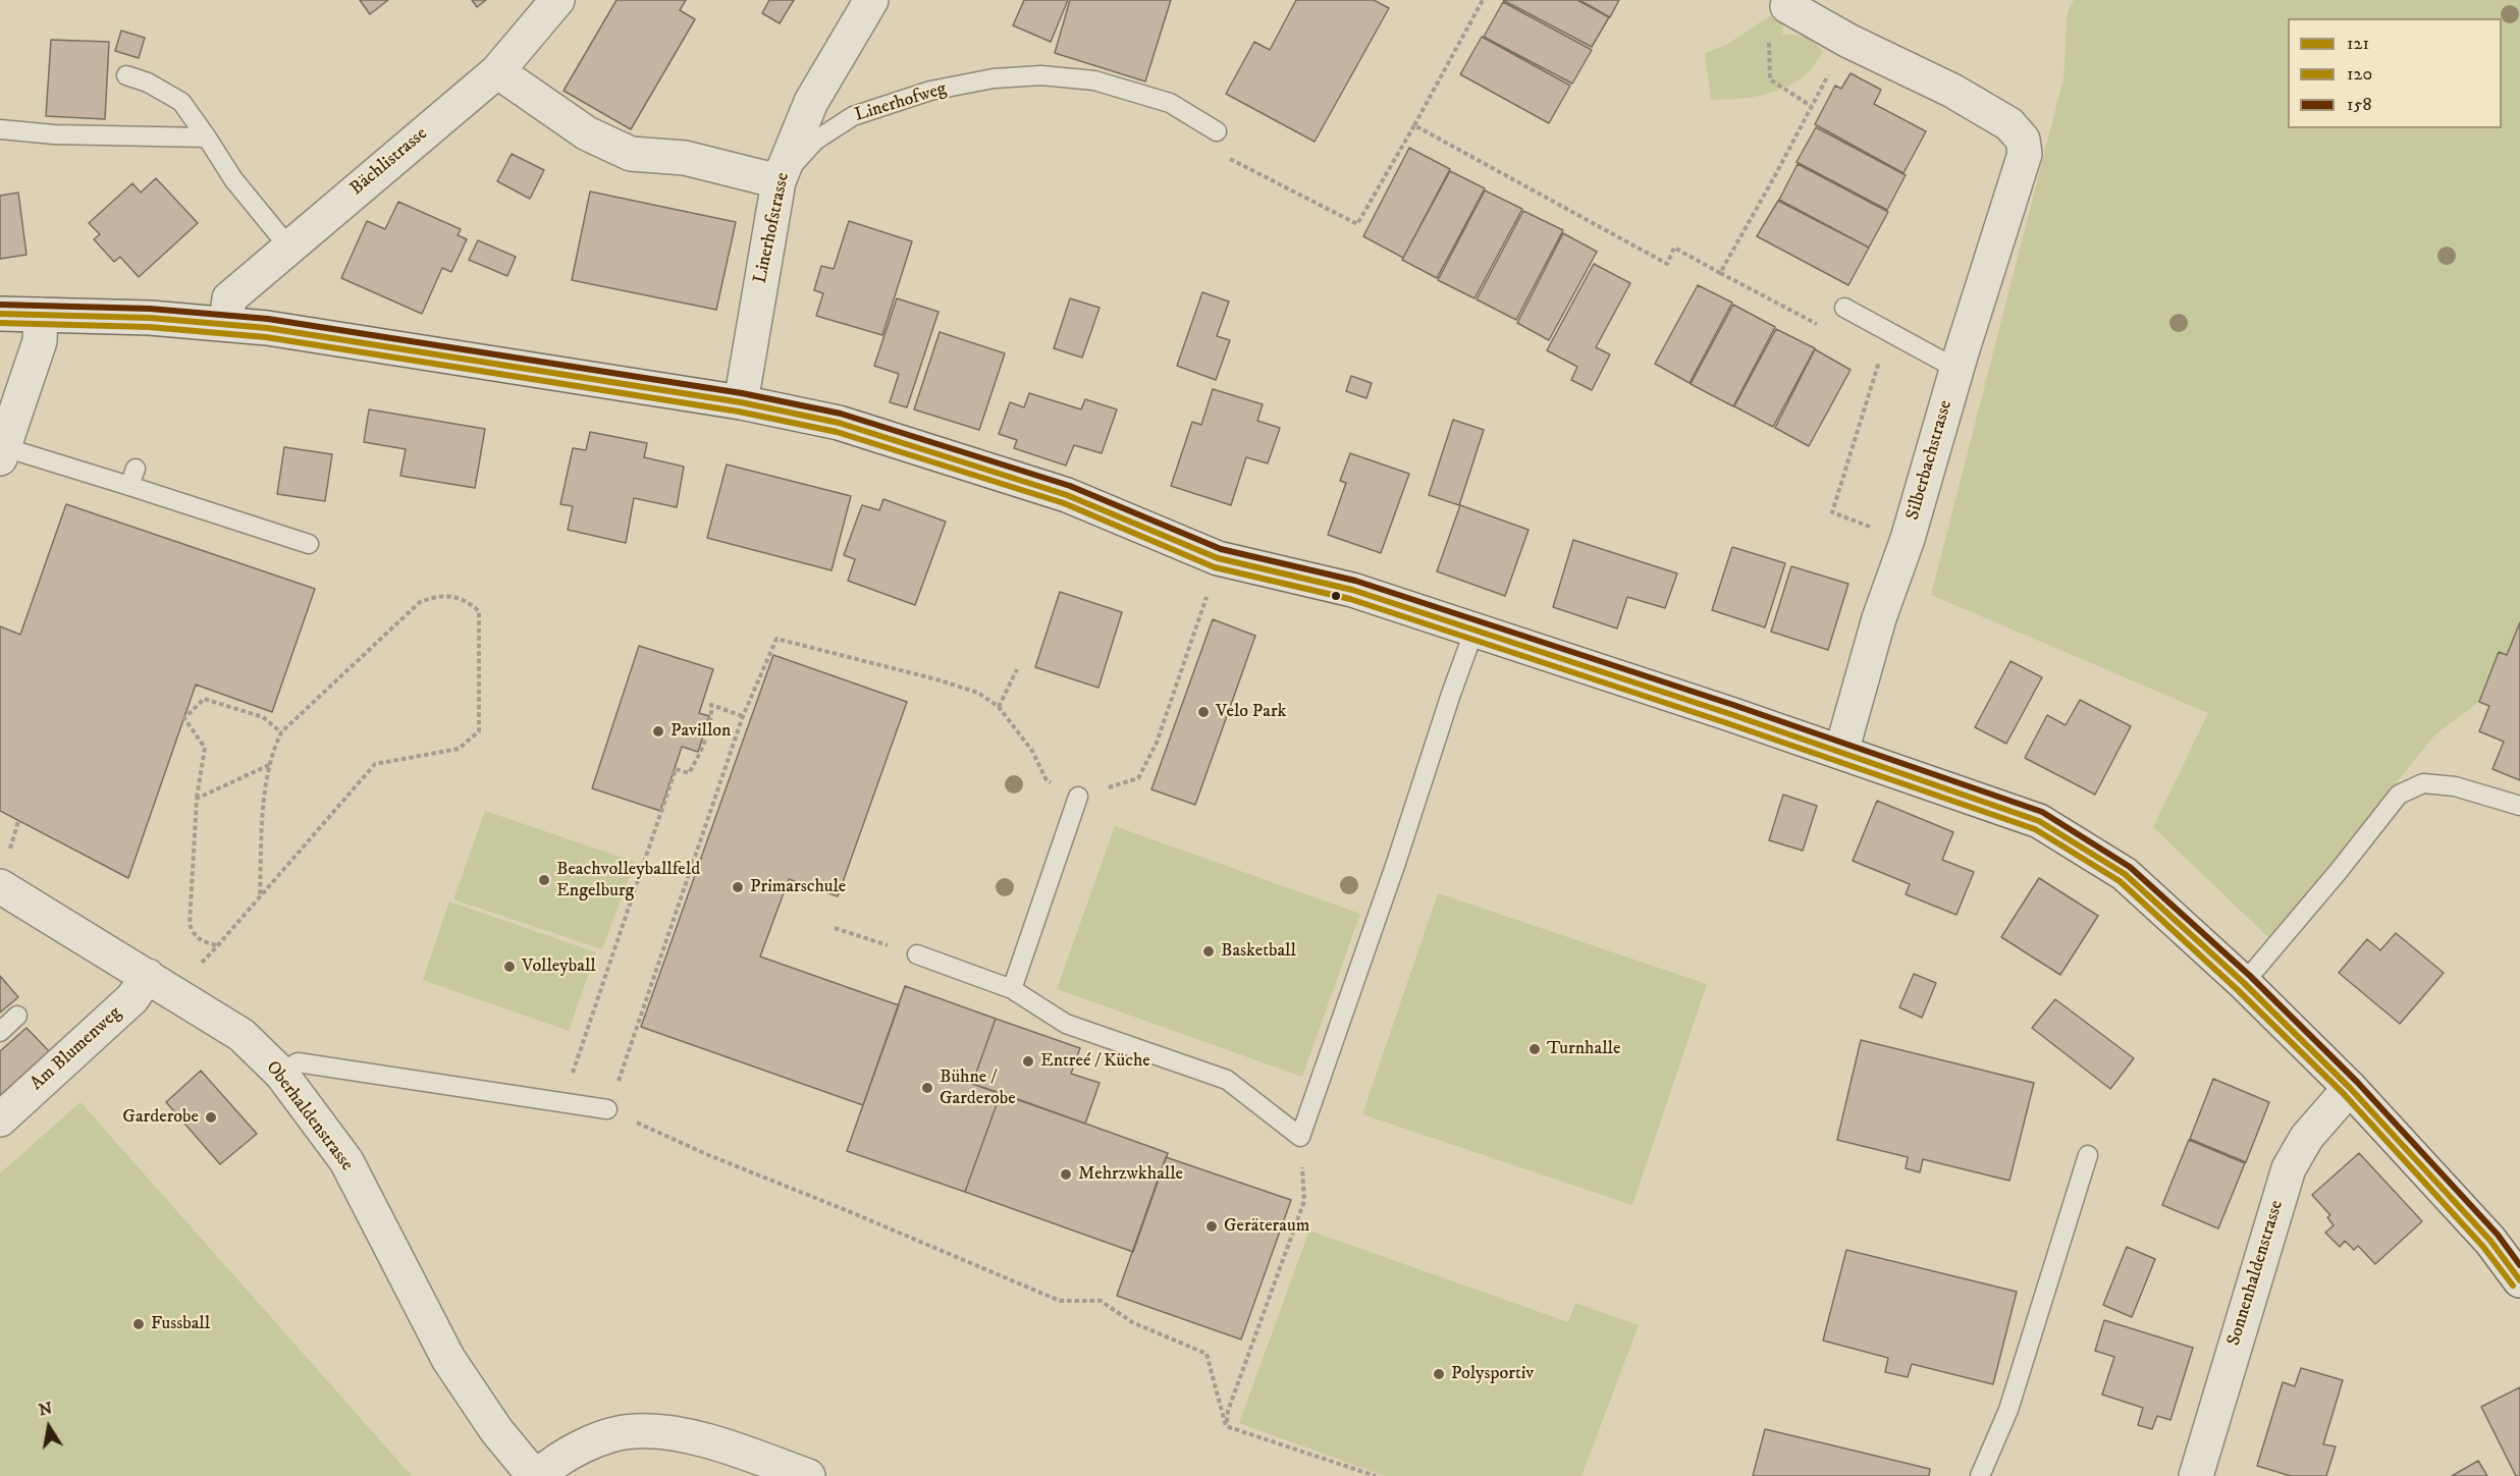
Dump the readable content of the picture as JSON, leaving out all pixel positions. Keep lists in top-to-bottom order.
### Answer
{
  "streets": {
    "street": [
      "Bächlistrasse",
      "Linerhofstrasse",
      "Silberbachstrasse",
      "Am Blumenweg",
      "Oberhaldenstrasse",
      "Sonnenhaldenstrasse"
    ],
    "lane": ["Linerhofweg"]
  },
  "crossings": [
    ["Linerhofweg", "Linerhofstrasse"],
    ["Am Blumenweg", "Oberhaldenstrasse"]
  ],
  "places": [
    "Velo Park",
    "Pavillon",
    "Beachvolleyballfeld Engelburg",
    "Primarschule",
    "Basketball",
    "Volleyball",
    "Turnhalle",
    "Entreé / Küche",
    "Bühne / Garderobe",
    "Garderobe",
    "Mehrzwkhalle",
    "Geräteraum",
    "Fussball",
    "Polysportiv"
  ],
  "lines": ["transit line 158", "transit line 121", "transit line 120"],
  "legend": ["121", "120", "158"],
  "north": "top"
}
